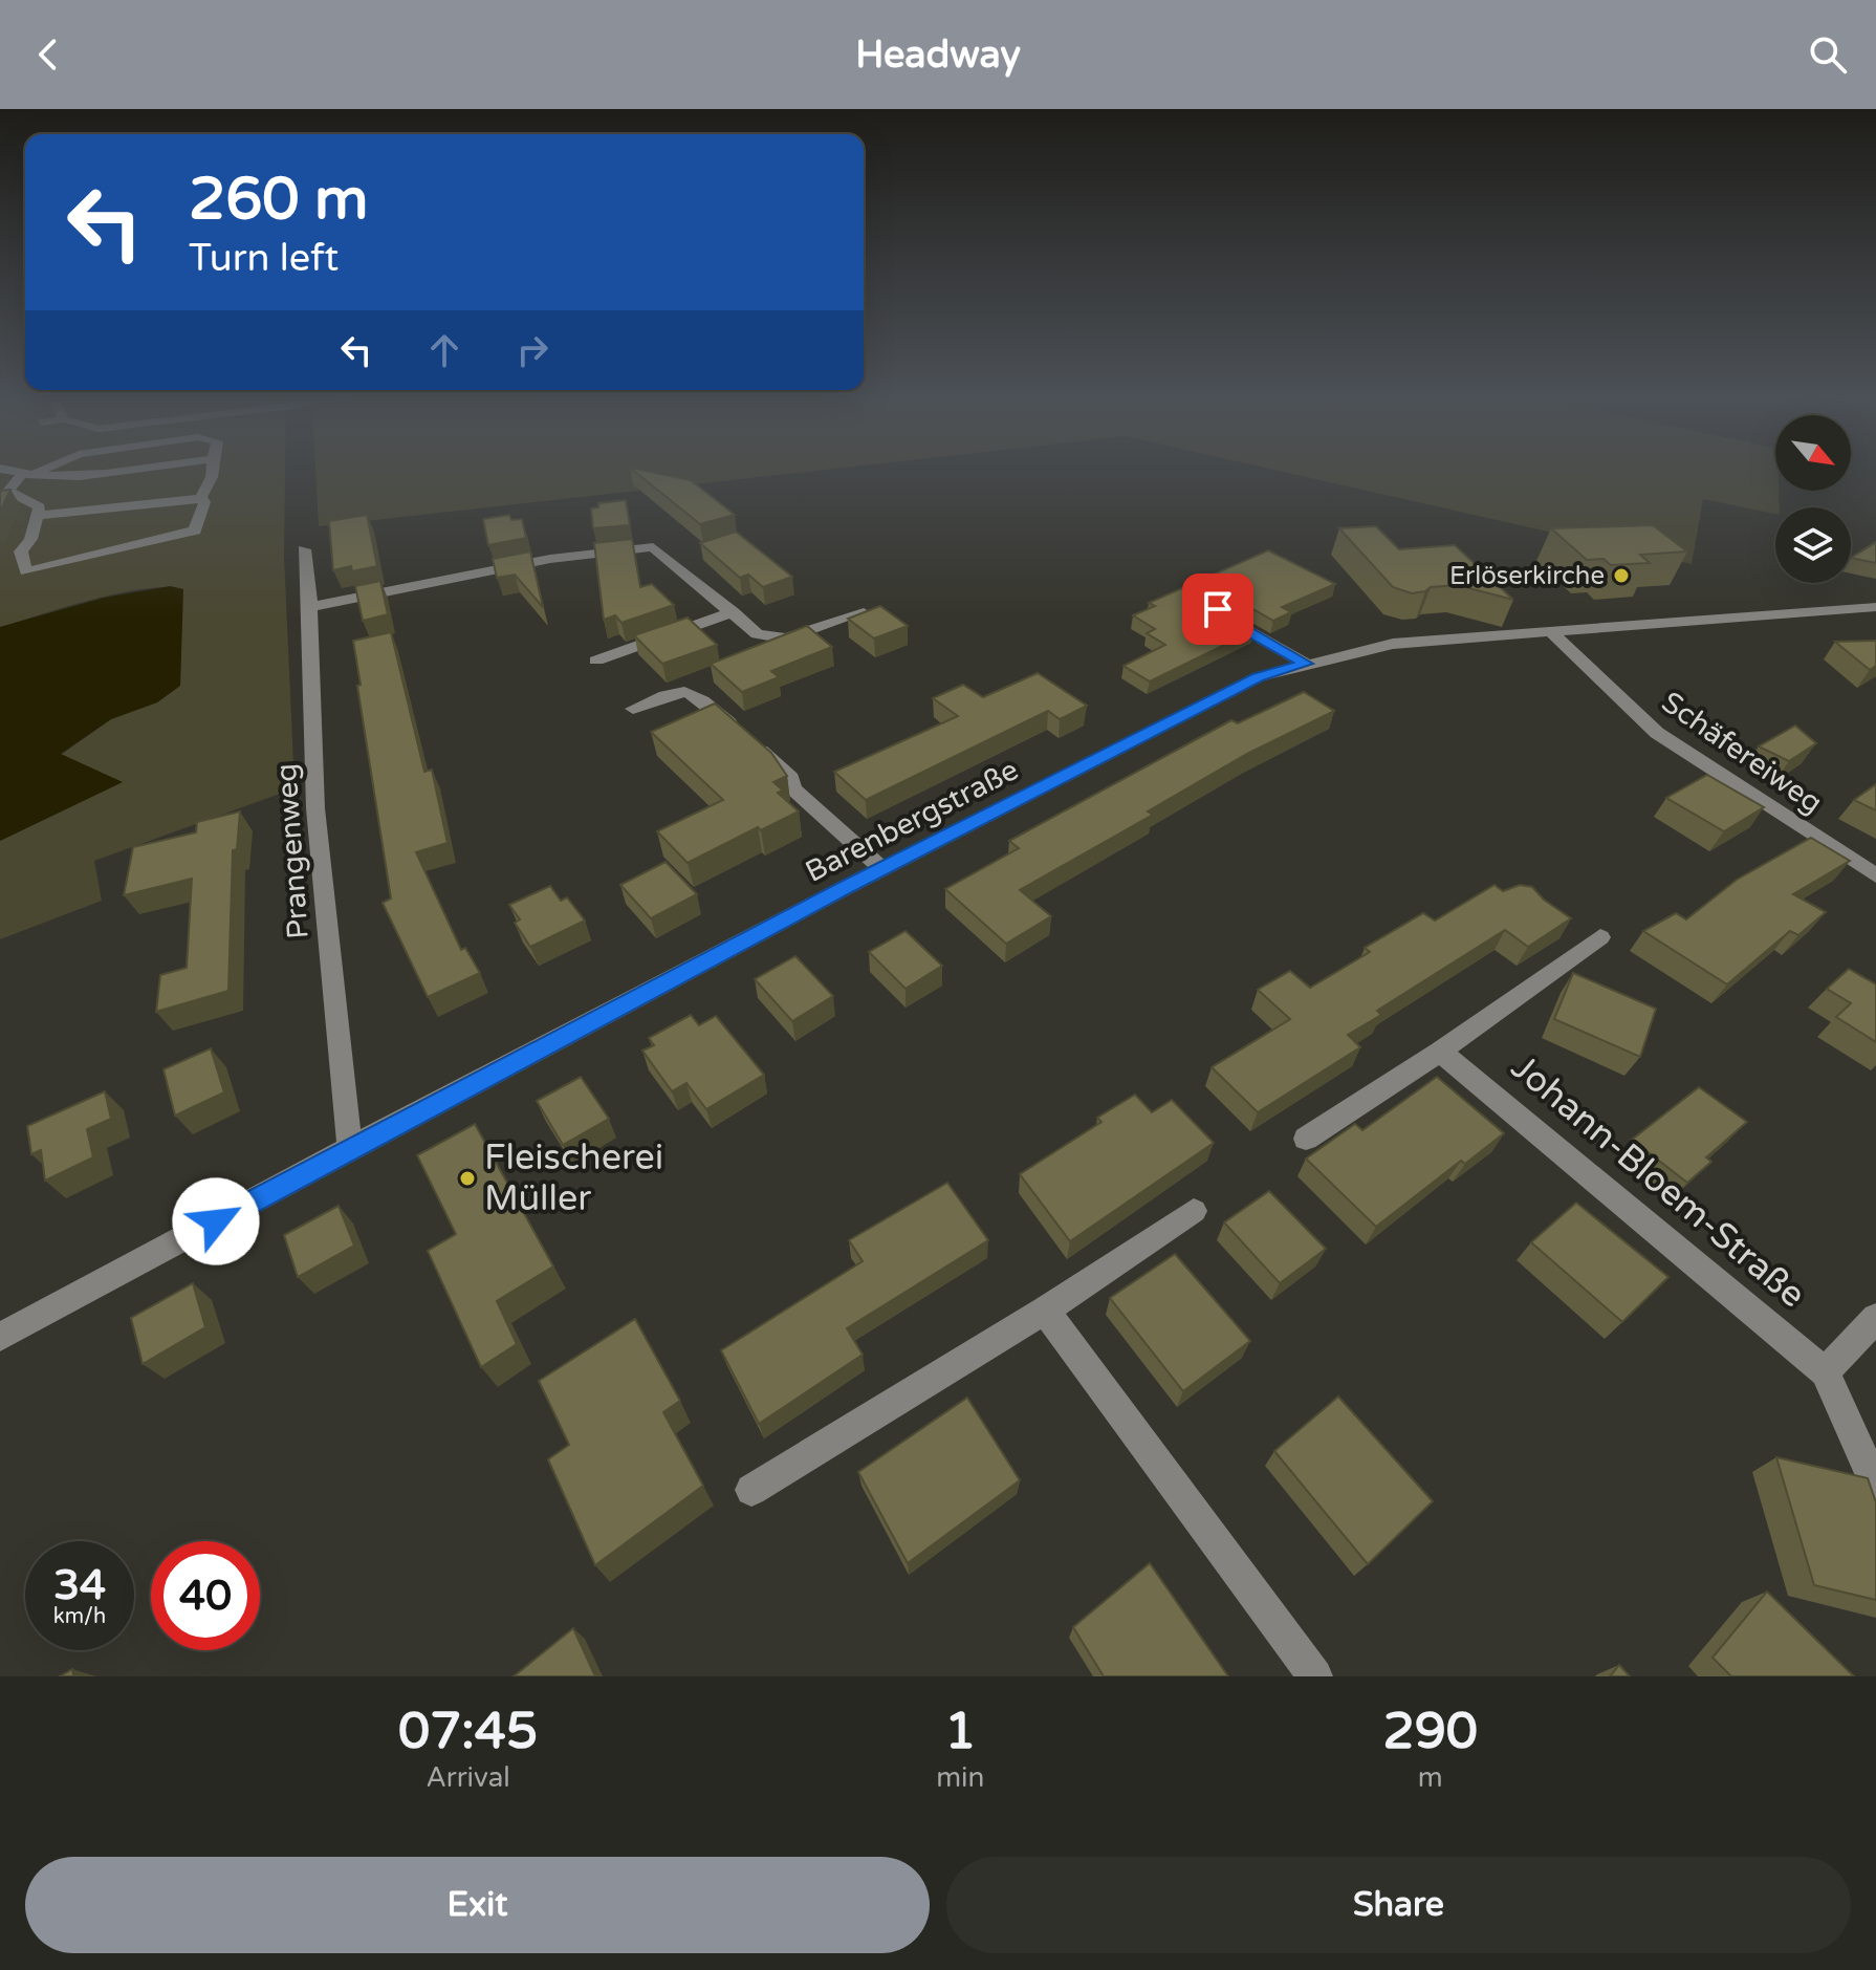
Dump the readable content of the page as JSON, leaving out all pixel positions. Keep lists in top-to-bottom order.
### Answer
{
  "streets": {
    "street": [
      "Schäfereiweg",
      "Barenbergstraße",
      "Prangenweg",
      "Johann-Bloem-Straße"
    ]
  },
  "crossings": [
    ["Schäfereiweg", "Barenbergstraße"],
    ["Barenbergstraße", "Prangenweg"]
  ],
  "places": ["Erlöserkirche", "Fleischerei Müller"],
  "north": "bottom right",
  "page": {
    "header": "Headway",
    "turn": ["260 m", "Turn left"],
    "speed": "34 km/h",
    "limit": "40",
    "eta": [
      "07:45",
      "Arrival",
      "1",
      "min",
      "290",
      "m"
    ],
    "buttons": ["Exit", "Share"]
  }
}
